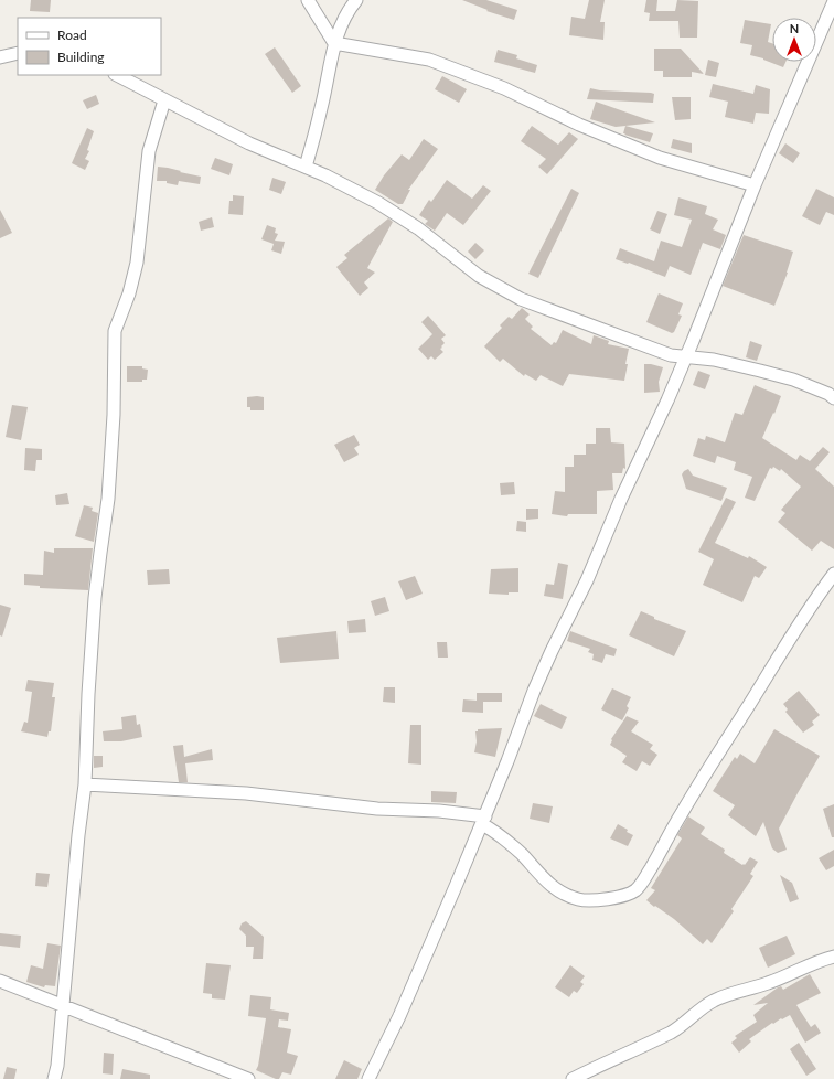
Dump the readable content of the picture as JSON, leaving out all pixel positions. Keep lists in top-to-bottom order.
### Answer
{
  "legend": ["Road", "Building"],
  "north": "top"
}
